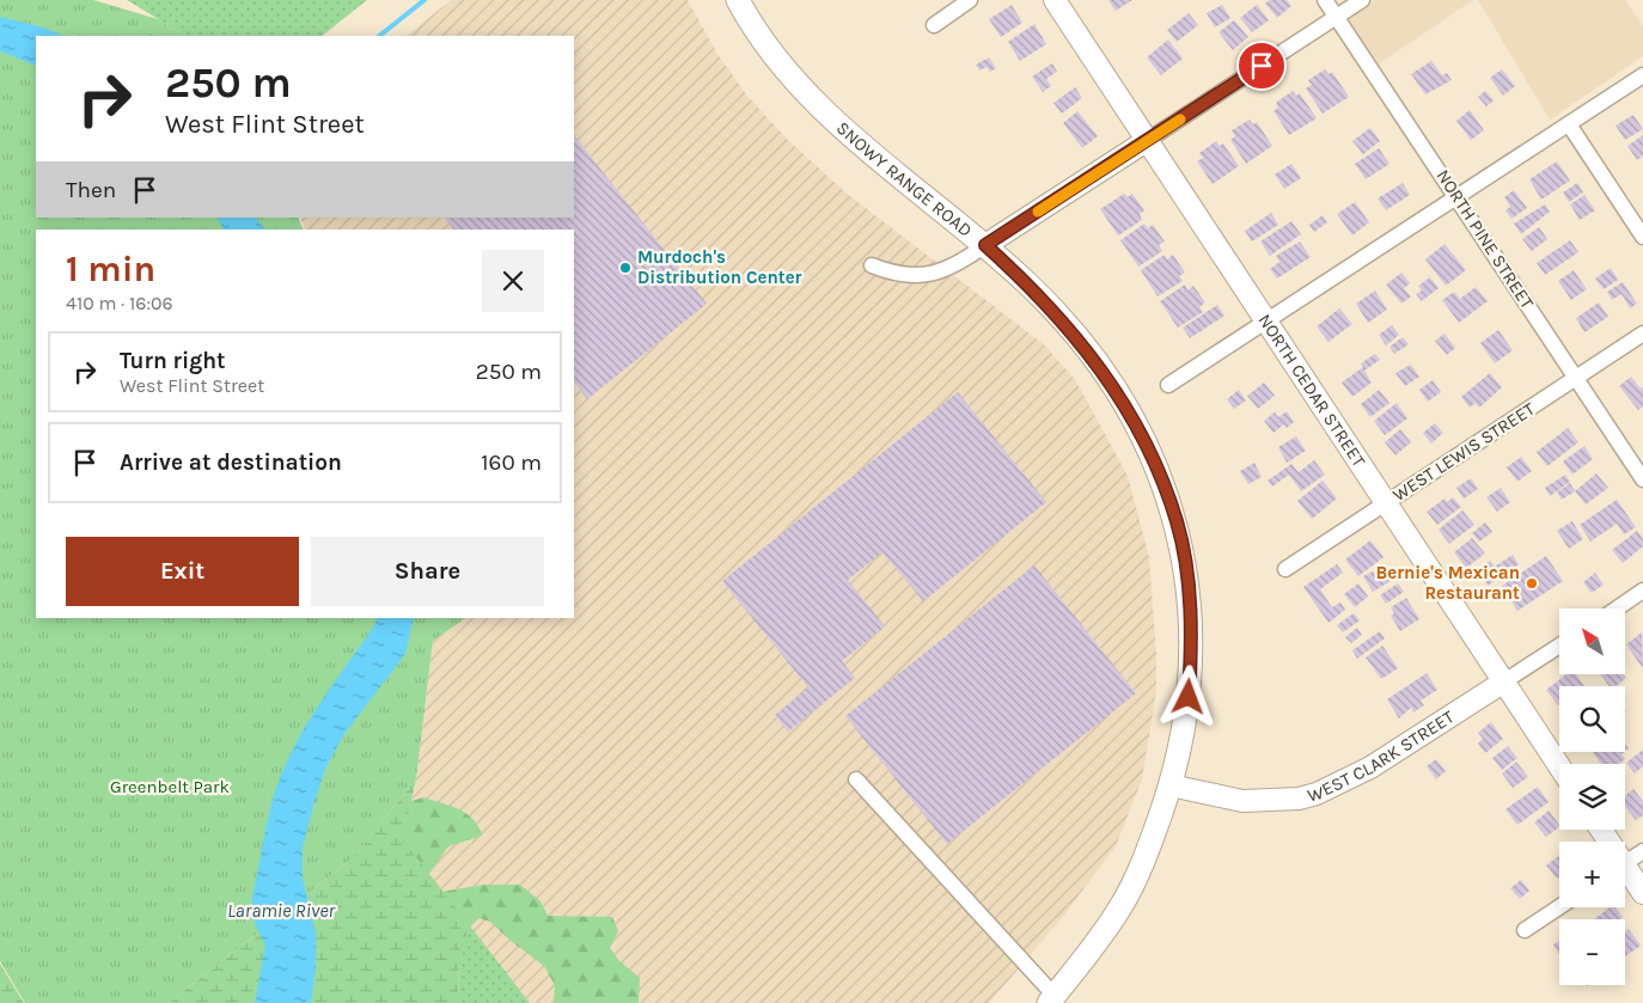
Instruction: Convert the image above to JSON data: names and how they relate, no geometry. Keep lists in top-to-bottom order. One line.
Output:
{"streets":{"main road":["SNOWY RANGE ROAD"],"street":["NORTH PINE STREET","NORTH CEDAR STREET","WEST LEWIS STREET","WEST CLARK STREET"]},"crossings":[["SNOWY RANGE ROAD","WEST CLARK STREET"],["NORTH PINE STREET","WEST LEWIS STREET"],["NORTH CEDAR STREET","WEST LEWIS STREET"],["NORTH CEDAR STREET","WEST CLARK STREET"]],"water":["Laramie River"],"parks":["Greenbelt Park"],"places":["Murdoch's Distribution Center","Bernie's Mexican Restaurant"],"north":"top left","page":{"turn":["250 m","West Flint Street"],"then":"Then","heading":["1 min","410 m · 16:06"],"list":[{"name":"Turn right","note":"West Flint Street","value":"250 m"},{"name":"Arrive at destination","value":"160 m"}],"buttons":["Exit","Share"],"map_buttons":["+","−"]}}
